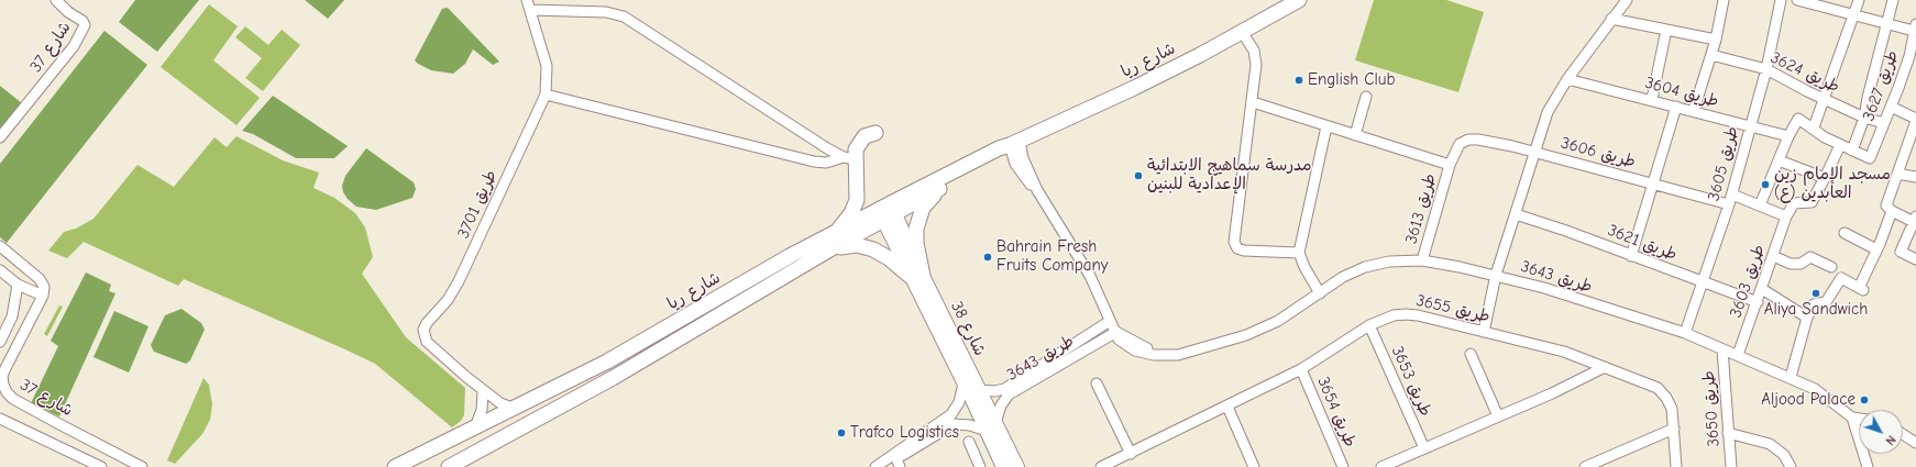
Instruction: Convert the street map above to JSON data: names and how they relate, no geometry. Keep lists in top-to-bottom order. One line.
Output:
{"streets":{"main road":["شارع ريا"],"street":["شارع 37","طريق 3624","طريق 3627","طريق 3604","طريق 3606","طريق 3605","طريق 3701","طريق 3613","طريق 3621","طريق 3643","طريق 3603","طريق 3655","شارع 38","طريق 3653","طريق 3650","طريق 3654"]},"crossings":[["شارع ريا","طريق 3701"],["شارع ريا","شارع 38"],["طريق 3624","طريق 3627"],["طريق 3624","طريق 3605"],["طريق 3604","طريق 3606"],["طريق 3604","طريق 3605"],["طريق 3606","طريق 3605"],["طريق 3606","طريق 3613"],["طريق 3606","طريق 3621"],["طريق 3605","طريق 3621"],["طريق 3605","طريق 3643"],["طريق 3613","طريق 3643"],["طريق 3621","طريق 3603"],["طريق 3643","طريق 3603"],["طريق 3643","شارع 38"],["طريق 3643","طريق 3650"],["طريق 3655","طريق 3653"],["طريق 3655","طريق 3654"]],"places":["English Club","مدرسة سماهيج الابتدائية الإعدادية للبنين","مسجد الإمام زين العابدين (ع)","Bahrain Fresh Fruits Company","Aliya Sandwich","Aljood Palace","Trafco Logistics"],"north":"bottom right"}
